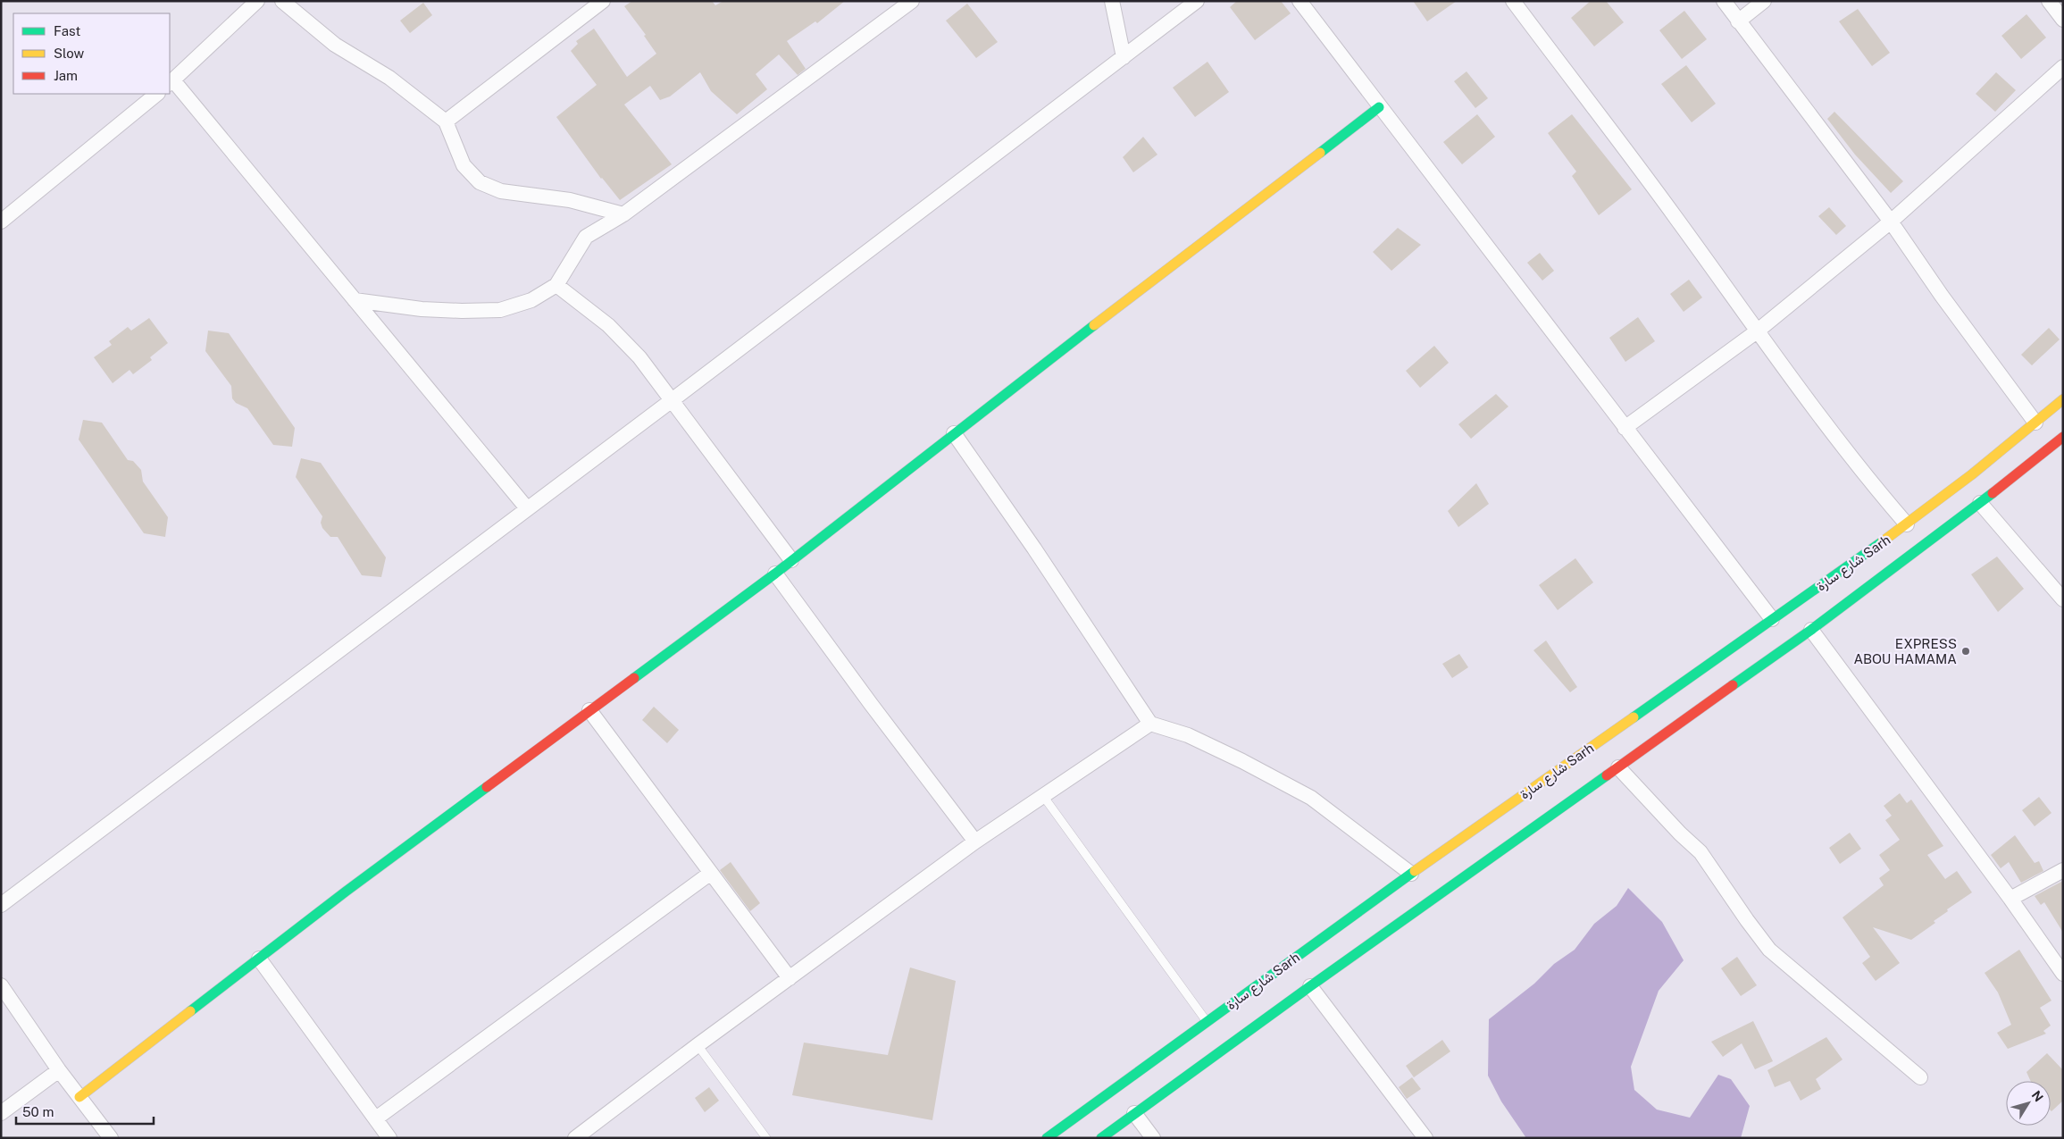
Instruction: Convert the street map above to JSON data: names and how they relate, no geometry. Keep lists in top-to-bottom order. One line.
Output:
{"streets":{"main road":["شارع سارة Sarh"]},"places":["EXPRESS ABOU HAMAMA"],"legend":["Fast","Slow","Jam"],"scale_bar":"50 m","north":"top right"}
